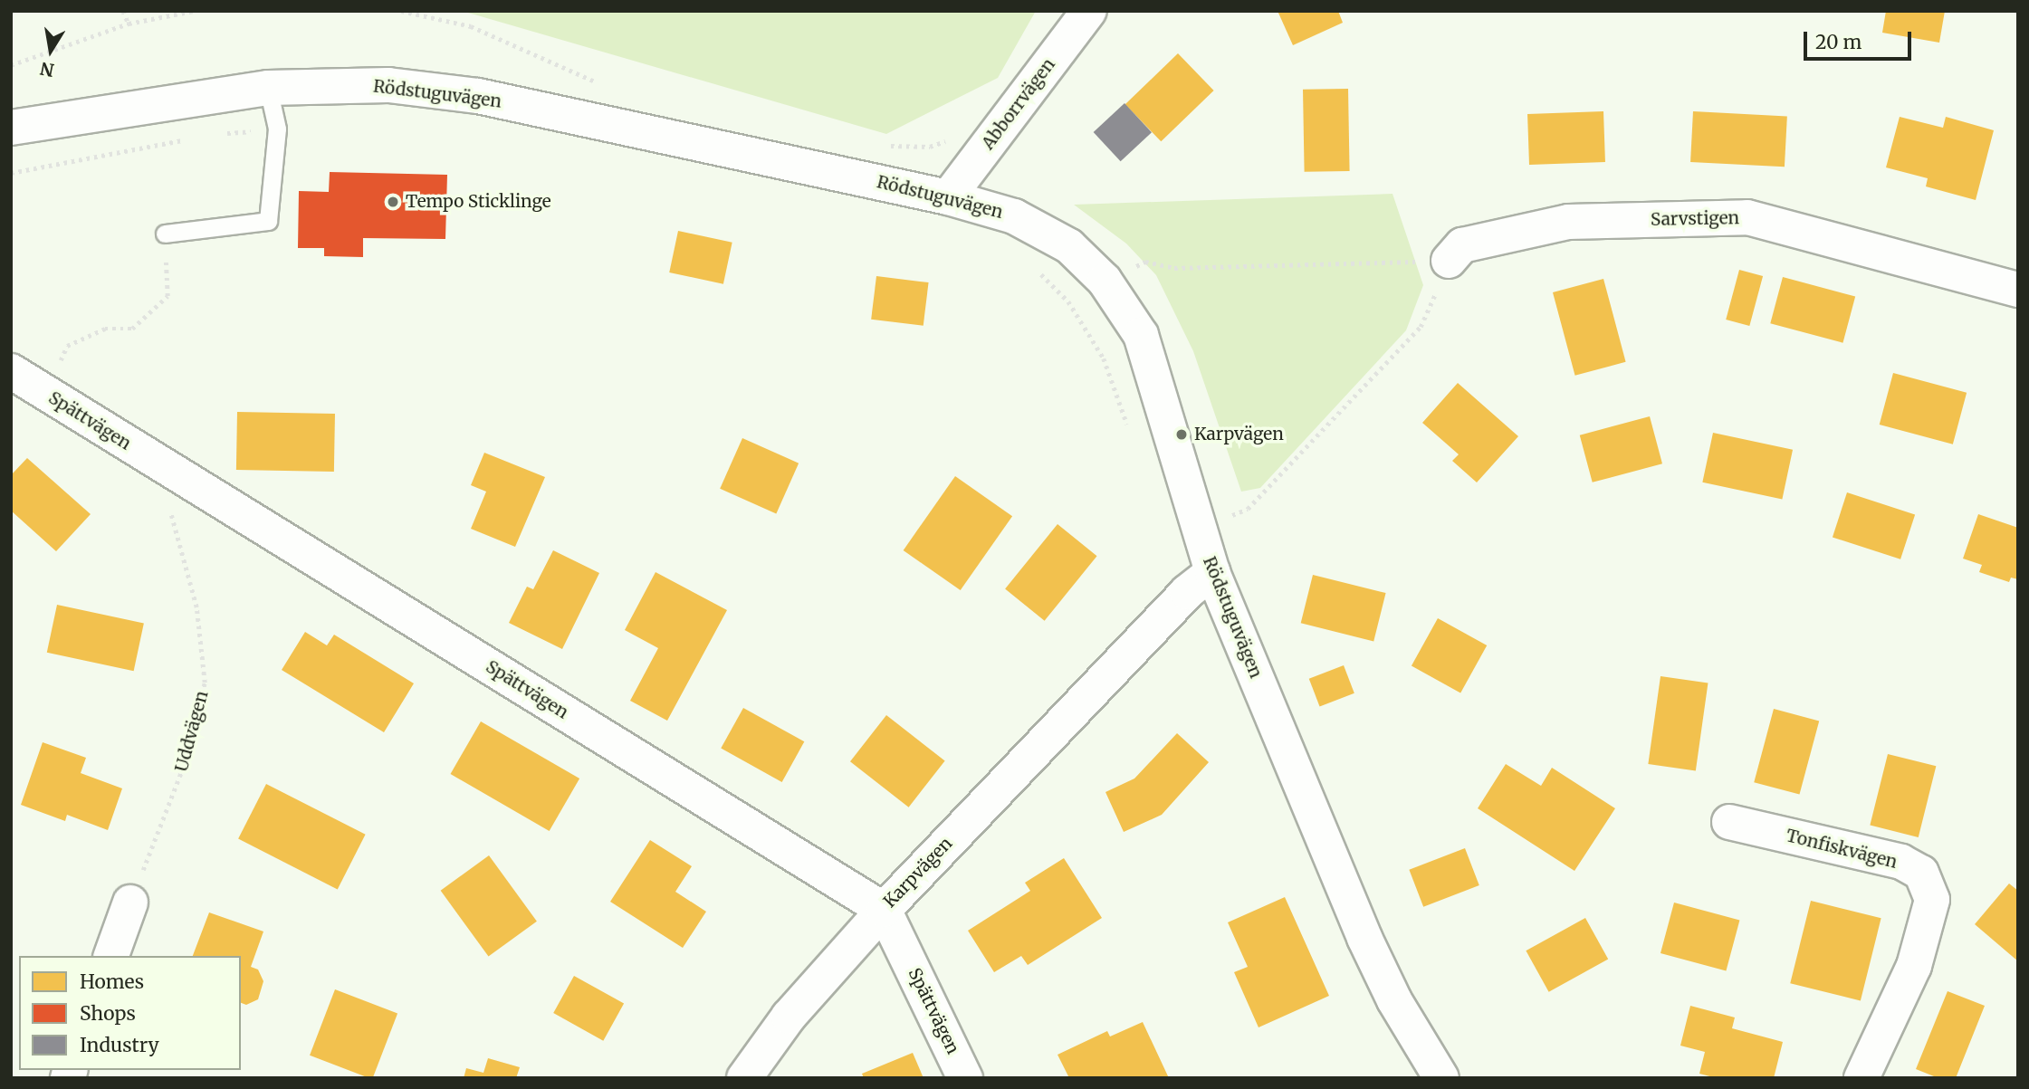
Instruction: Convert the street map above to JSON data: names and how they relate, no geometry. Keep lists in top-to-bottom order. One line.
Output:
{"streets":{"street":["Rödstuguvägen","Abborrvägen","Sarvstigen","Spättvägen","Tonfiskvägen","Karpvägen"],"path":["Uddvägen"]},"crossings":[["Rödstuguvägen","Abborrvägen"],["Rödstuguvägen","Karpvägen"],["Spättvägen","Uddvägen"],["Spättvägen","Karpvägen"]],"places":["Tempo Sticklinge","Karpvägen"],"legend":["Homes","Shops","Industry"],"scale_bar":"20 m","north":"bottom"}
